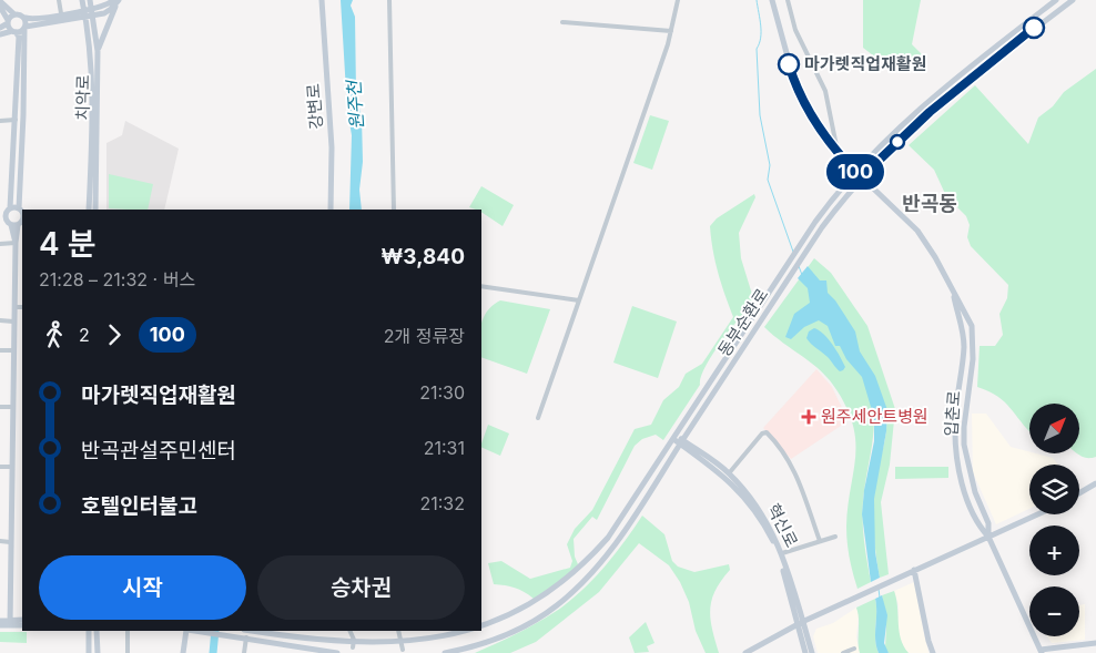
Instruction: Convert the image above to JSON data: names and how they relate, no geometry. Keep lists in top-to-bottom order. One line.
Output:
{"streets":{"street":["치악로","강변로","동부순환로","입춘로","혁신로"]},"crossings":[["동부순환로","입춘로"],["동부순환로","혁신로"]],"districts":["반곡동"],"water":["원주천"],"places":{"other":["마가렛직업재활원"],"health":["원주세안트병원"]},"lines":["bus line 100"],"north":"top right","page":{"on_map":"100","heading":["4 분","21:28 – 21:32 · 버스","₩3,840"],"legs":["2","100","2개 정류장"],"list":[{"name":"마가렛직업재활원","value":"21:30"},{"name":"반곡관설주민센터","value":"21:31"},{"name":"호텔인터불고","value":"21:32"}],"map_buttons":["+","−"],"buttons":["시작","승차권"]}}
